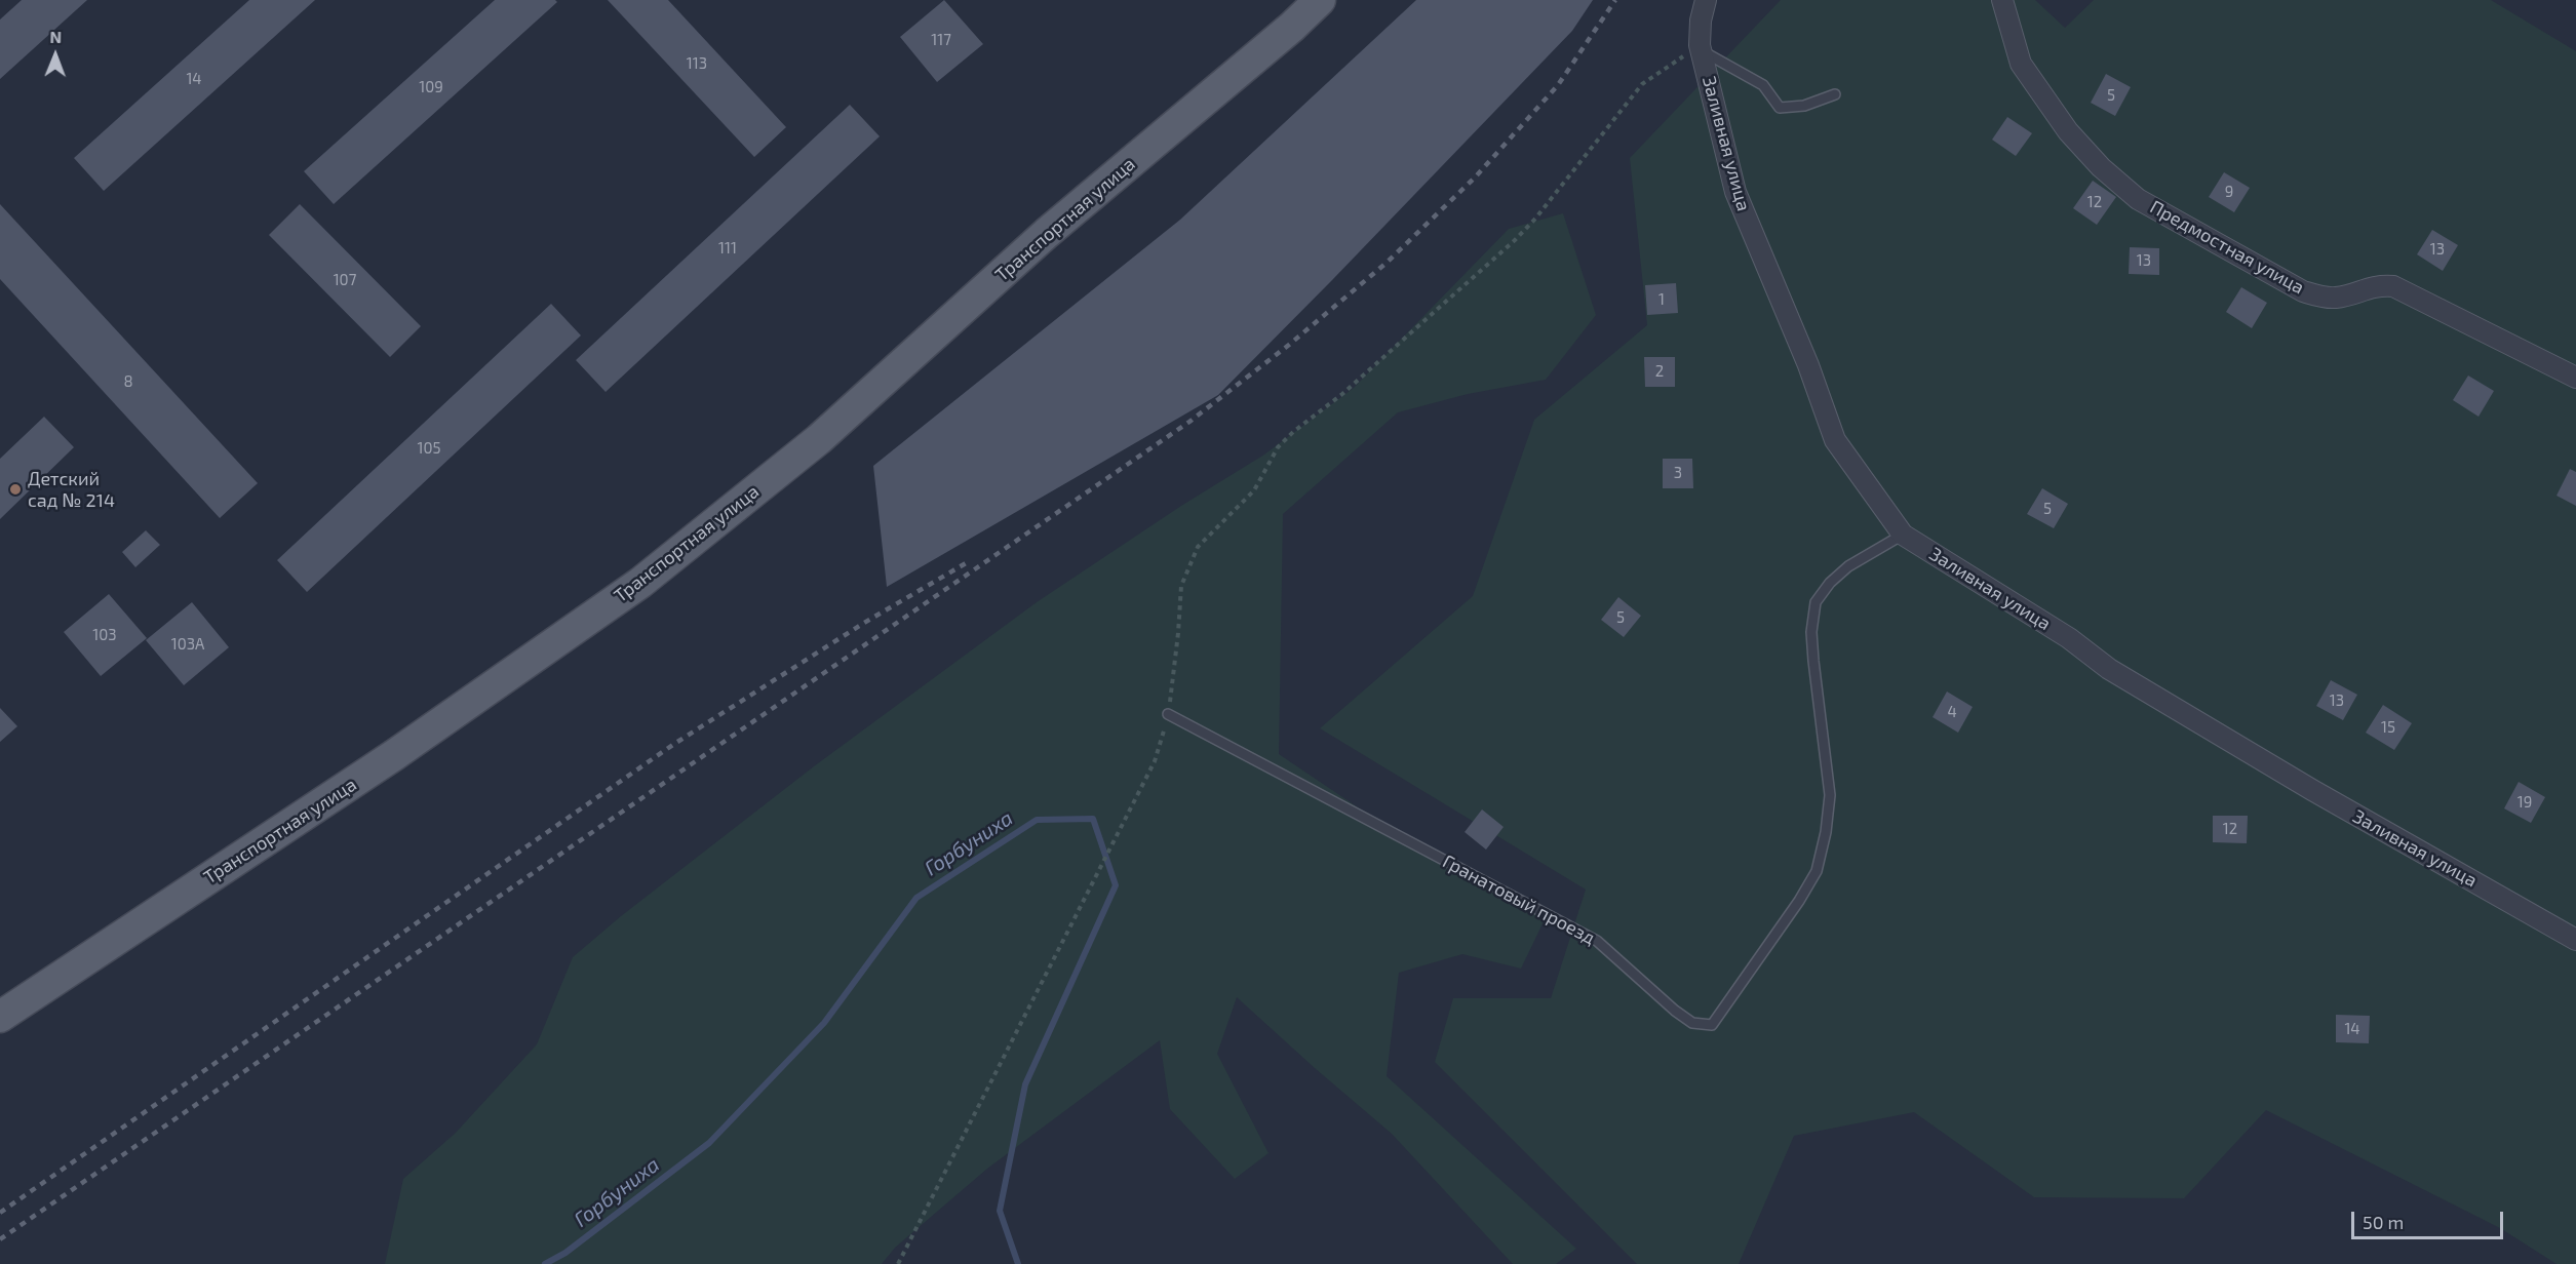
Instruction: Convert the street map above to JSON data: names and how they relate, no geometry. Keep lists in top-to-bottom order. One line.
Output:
{"streets":{"main road":["Транспортная улица"],"street":["Заливная улица","Предмостная улица"],"lane":["Гранатовый проезд"]},"crossings":[["Заливная улица","Гранатовый проезд"]],"water":["Горбуниха"],"places":["Детский сад № 214"],"house_numbers":["117","113","14","109","5","9","12","111","13","13","107","1","2","8","105","3","5","5","103","103А","13","4","15","19","12","14"],"scale_bar":"50 m","north":"top"}
